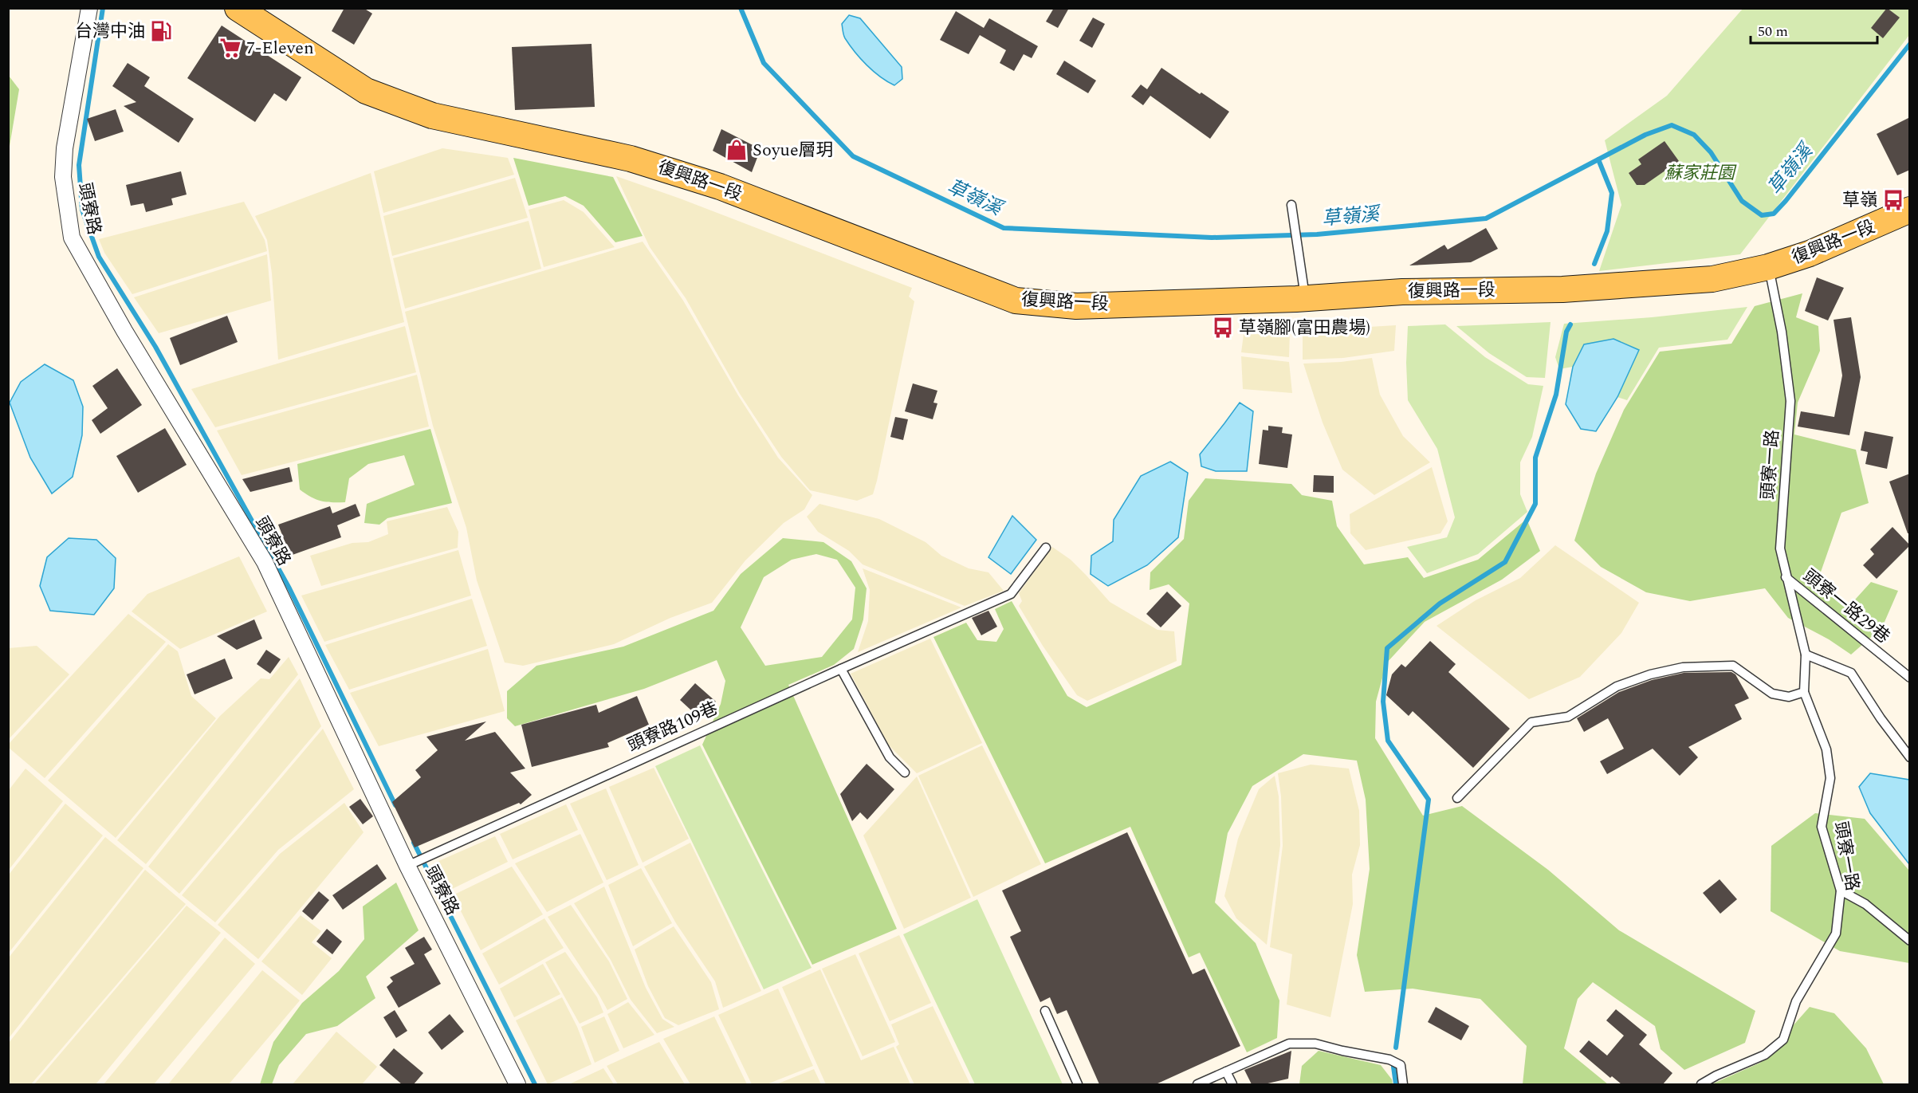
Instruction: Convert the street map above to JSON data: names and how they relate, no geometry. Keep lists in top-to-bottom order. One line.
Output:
{"streets":{"main road":["復興路一段"],"street":["頭寮路"],"lane":["頭寮一路","頭寮一路29巷","頭寮路109巷"]},"crossings":[["復興路一段","頭寮一路"],["頭寮路","頭寮路109巷"],["頭寮一路","頭寮一路29巷"]],"water":["草嶺溪"],"parks":["蘇家莊園"],"places":{"fuel station":["台灣中油"],"supermarket":["7-Eleven"],"shop":["Soyue層玥"],"bus stop":["草嶺","草嶺腳(富田農場)"]},"scale_bar":"50 m"}
